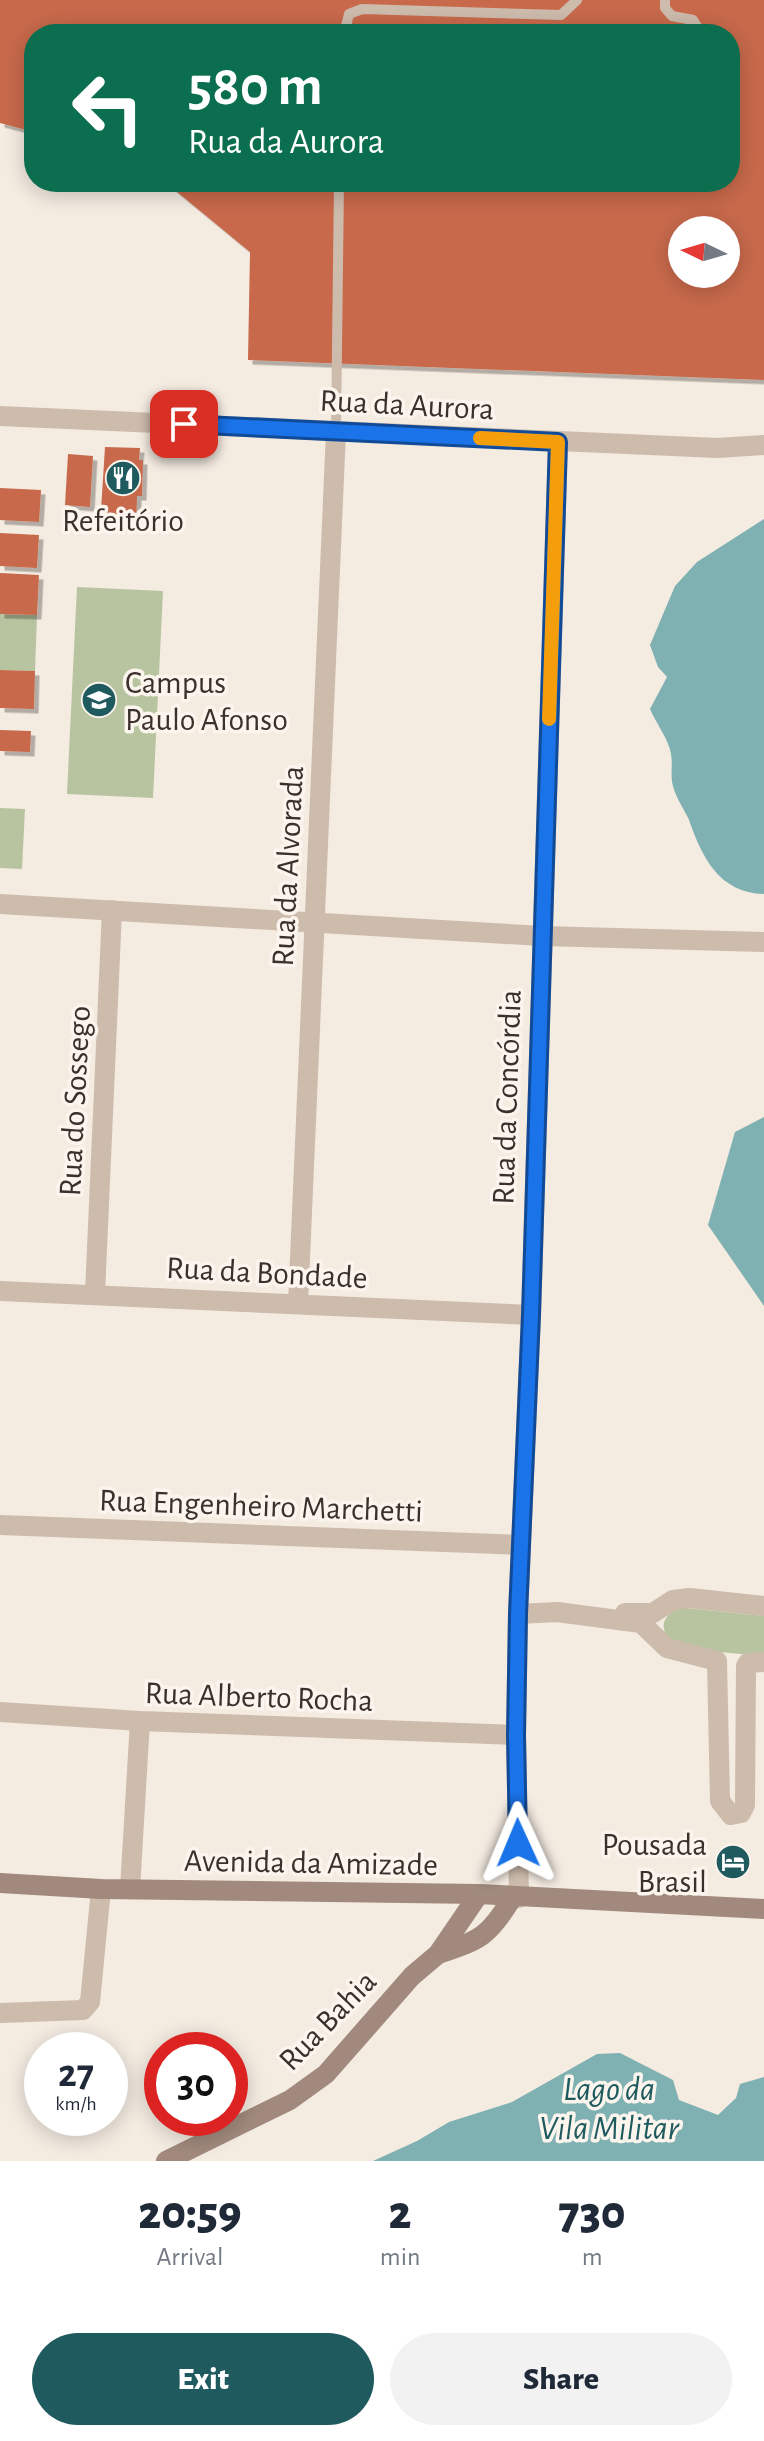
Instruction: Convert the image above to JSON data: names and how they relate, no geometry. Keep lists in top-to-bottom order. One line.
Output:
{"streets":{"street":["Rua da Aurora","Rua da Alvorada","Rua da Concórdia","Rua do Sossego","Rua da Bondade","Rua Engenheiro Marchetti","Rua Alberto Rocha","Avenida da Amizade","Rua Bahia"]},"crossings":[["Rua da Aurora","Rua da Alvorada"],["Rua da Aurora","Rua da Concórdia"],["Rua da Alvorada","Rua da Bondade"],["Rua da Concórdia","Rua da Bondade"],["Rua da Concórdia","Rua Engenheiro Marchetti"],["Rua da Concórdia","Rua Alberto Rocha"],["Rua da Concórdia","Avenida da Amizade"],["Rua da Concórdia","Rua Bahia"],["Rua do Sossego","Rua da Bondade"],["Avenida da Amizade","Rua Bahia"]],"water":["Lago da Vila Militar"],"places":{"restaurant":["Refeitório"],"school or university":["Campus Paulo Afonso"],"hotel":["Pousada Brasil"]},"north":"left","page":{"turn":["580 m","Rua da Aurora"],"speed":"27 km/h","limit":"30","eta":["20:59","Arrival","2","min","730","m"],"buttons":["Exit","Share"]}}
